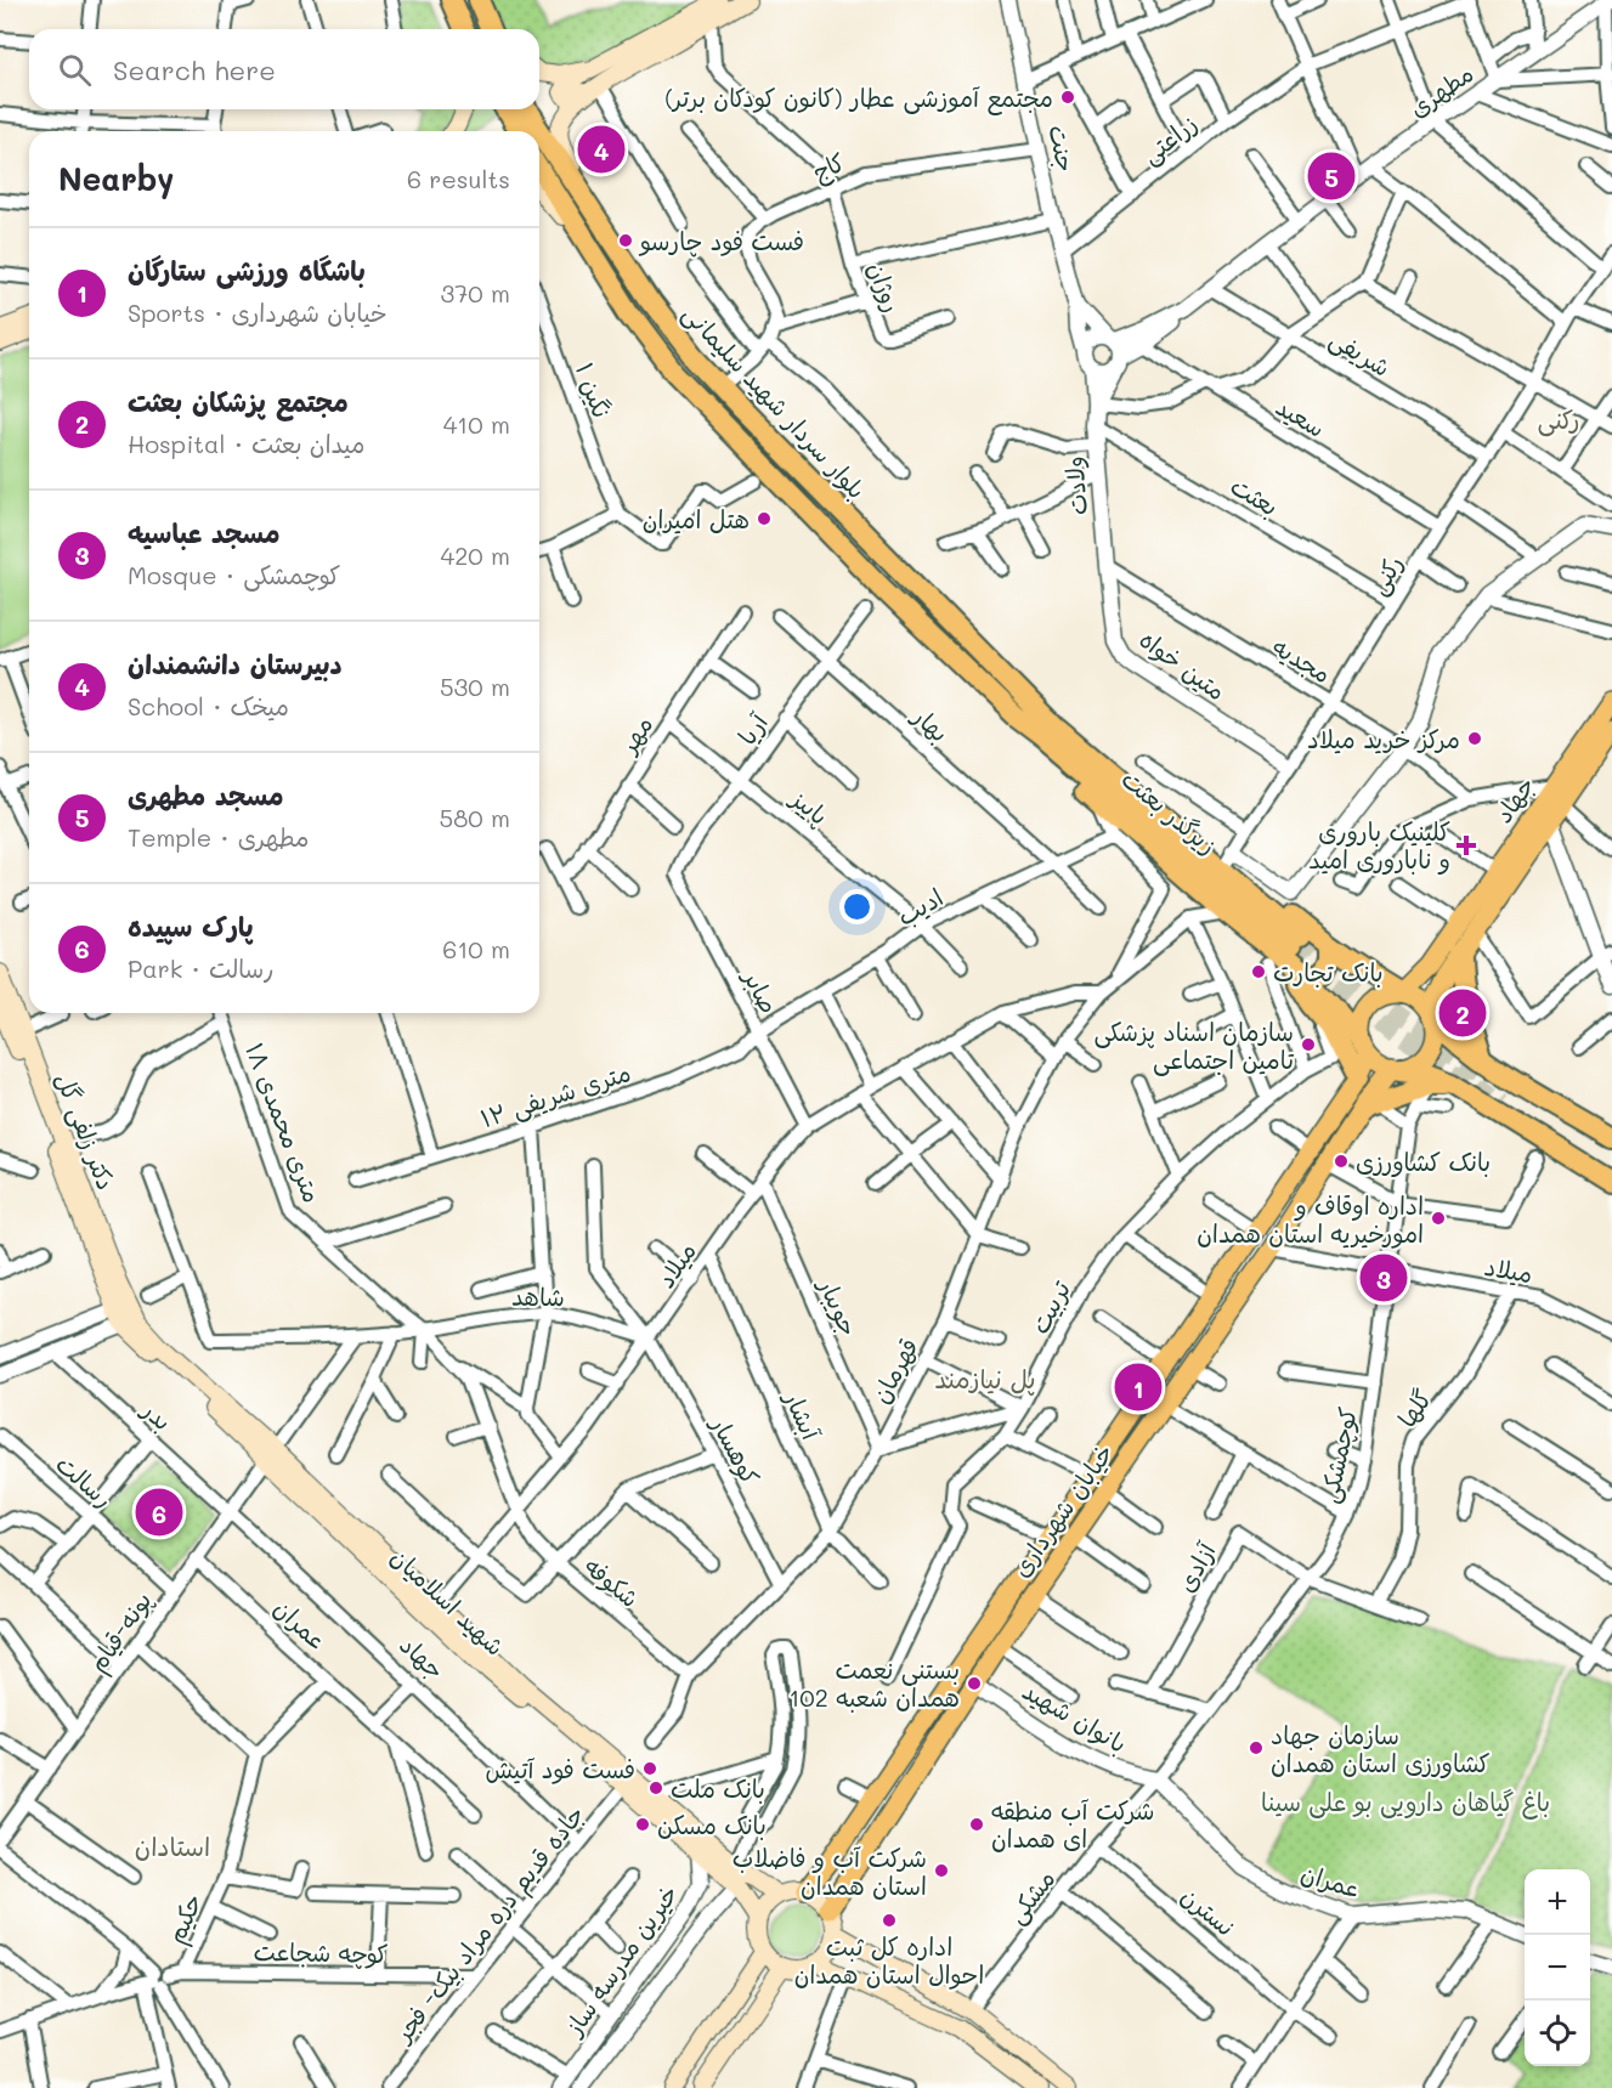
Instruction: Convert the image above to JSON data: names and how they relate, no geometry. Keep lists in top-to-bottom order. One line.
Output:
{"streets":{"highway":["بلوار سردار شهید سلیمانی","زیرگذر بعثت"],"main road":["جهاد","دکتر زلفی گل","خیابان شهرداری","شهید اسلامیان"],"street":["مطهری","زراعتی","جنت","کاج","روژان","شریفی","نگین ۱","سعید","ولادت","بعثت","رکنی","مجدیه","متین خواه","بهار","آریا","مهر","پاییز","ادیب","صابر","۱۲ متری شریفی","۱۸ متری محمدی","میلاد","شاهد","جویبار","تربیت","قهرمان","گلها","بدر","آبشار","کوهسار","کوچمشکی","رسالت","آزادی","شکوفه","عمران","پونه-قیام","بانوان شهید","مشکی","نسترن","حکیم","جاده قدیم دره مراد بیک- فجر","کوچه شجاعت","خیرین مدرسه ساز"]},"crossings":[["مطهری","جنت"],["مطهری","شریفی"],["مطهری","سعید"],["مطهری","ولادت"],["زراعتی","جنت"],["جنت","کاج"],["جنت","ولادت"],["کاج","روژان"],["شریفی","رکنی"],["بلوار سردار شهید سلیمانی","زیرگذر بعثت"],["سعید","رکنی"],["ولادت","بعثت"],["ولادت","مجدیه"],["ولادت","متین خواه"],["بعثت","رکنی"],["رکنی","مجدیه"],["رکنی","متین خواه"],["مجدیه","متین خواه"],["بهار","آریا"],["بهار","ادیب"],["آریا","پاییز"],["آریا","صابر"],["مهر","پاییز"],["جهاد","بدر"],["جهاد","خیابان شهرداری"],["جهاد","پونه-قیام"],["جهاد","جاده قدیم دره مراد بیک- فجر"],["پاییز","ادیب"],["ادیب","صابر"],["ادیب","۱۲ متری شریفی"],["صابر","۱۲ متری شریفی"],["صابر","میلاد"],["۱۸ متری محمدی","شاهد"],["۱۸ متری محمدی","شکوفه"],["دکتر زلفی گل","شهید اسلامیان"],["میلاد","شاهد"],["میلاد","جویبار"],["میلاد","قهرمان"],["میلاد","گلها"],["میلاد","آبشار"],["میلاد","کوهسار"],["میلاد","کوچمشکی"],["میلاد","خیابان شهرداری"],["میلاد","شکوفه"],["میلاد","شهید اسلامیان"],["شاهد","کوهسار"],["جویبار","قهرمان"],["قهرمان","آبشار"],["قهرمان","کوهسار"],["قهرمان","شکوفه"],["بدر","پونه-قیام"],["کوچمشکی","آزادی"],["کوچمشکی","عمران"],["کوچمشکی","بانوان شهید"],["کوچمشکی","مشکی"],["رسالت","پونه-قیام"],["خیابان شهرداری","شهید اسلامیان"],["خیابان شهرداری","بانوان شهید"],["شهید اسلامیان","پونه-قیام"],["شهید اسلامیان","جاده قدیم دره مراد بیک- فجر"],["شهید اسلامیان","خیرین مدرسه ساز"],["عمران","پونه-قیام"],["عمران","بانوان شهید"],["عمران","مشکی"],["بانوان شهید","مشکی"],["مشکی","نسترن"],["حکیم","کوچه شجاعت"],["جاده قدیم دره مراد بیک- فجر","کوچه شجاعت"]],"districts":["رکنی","پل نیازمند","استادان"],"parks":["باغ گیاهان دارویی بو علی سینا"],"places":{"other":["مجتمع آموزشی عطار (کانون کودکان برتر)","فست فود چارسو","هتل امیران","مرکز خرید میلاد","بانک تجارت","سازمان اسناد پزشکی تامین اجتماعی","بانک کشاورزی","اداره اوقاف و امورخیریه استان همدان","بستنی نعمت همدان شعبه 102","سازمان جهاد کشاورزی استان همدان","فست فود آتیش","بانک ملت","بانک مسکن","شرکت آب منطقه ای همدان","شرکت آب و فاضلاب استان همدان","اداره کل ثبت احوال استان همدان"],"health":["کلینیک باروری و ناباروری امید"]},"page":{"search":"Search here","pins":["4","5","2","3","1","6"],"heading":["Nearby","6 results"],"list":[{"mark":"1","name":"باشگاه ورزشی ستارگان","note":"Sports · خیابان شهرداری","value":"370 m"},{"mark":"2","name":"مجتمع پزشکان بعثت","note":"Hospital · میدان بعثت","value":"410 m"},{"mark":"3","name":"مسجد عباسیه","note":"Mosque · کوچمشکی","value":"420 m"},{"mark":"4","name":"دبیرستان دانشمندان","note":"School · میخک","value":"530 m"},{"mark":"5","name":"مسجد مطهری","note":"Temple · مطهری","value":"580 m"},{"mark":"6","name":"پارک سپیده","note":"Park · رسالت","value":"610 m"}],"map_buttons":["+","−"]}}
